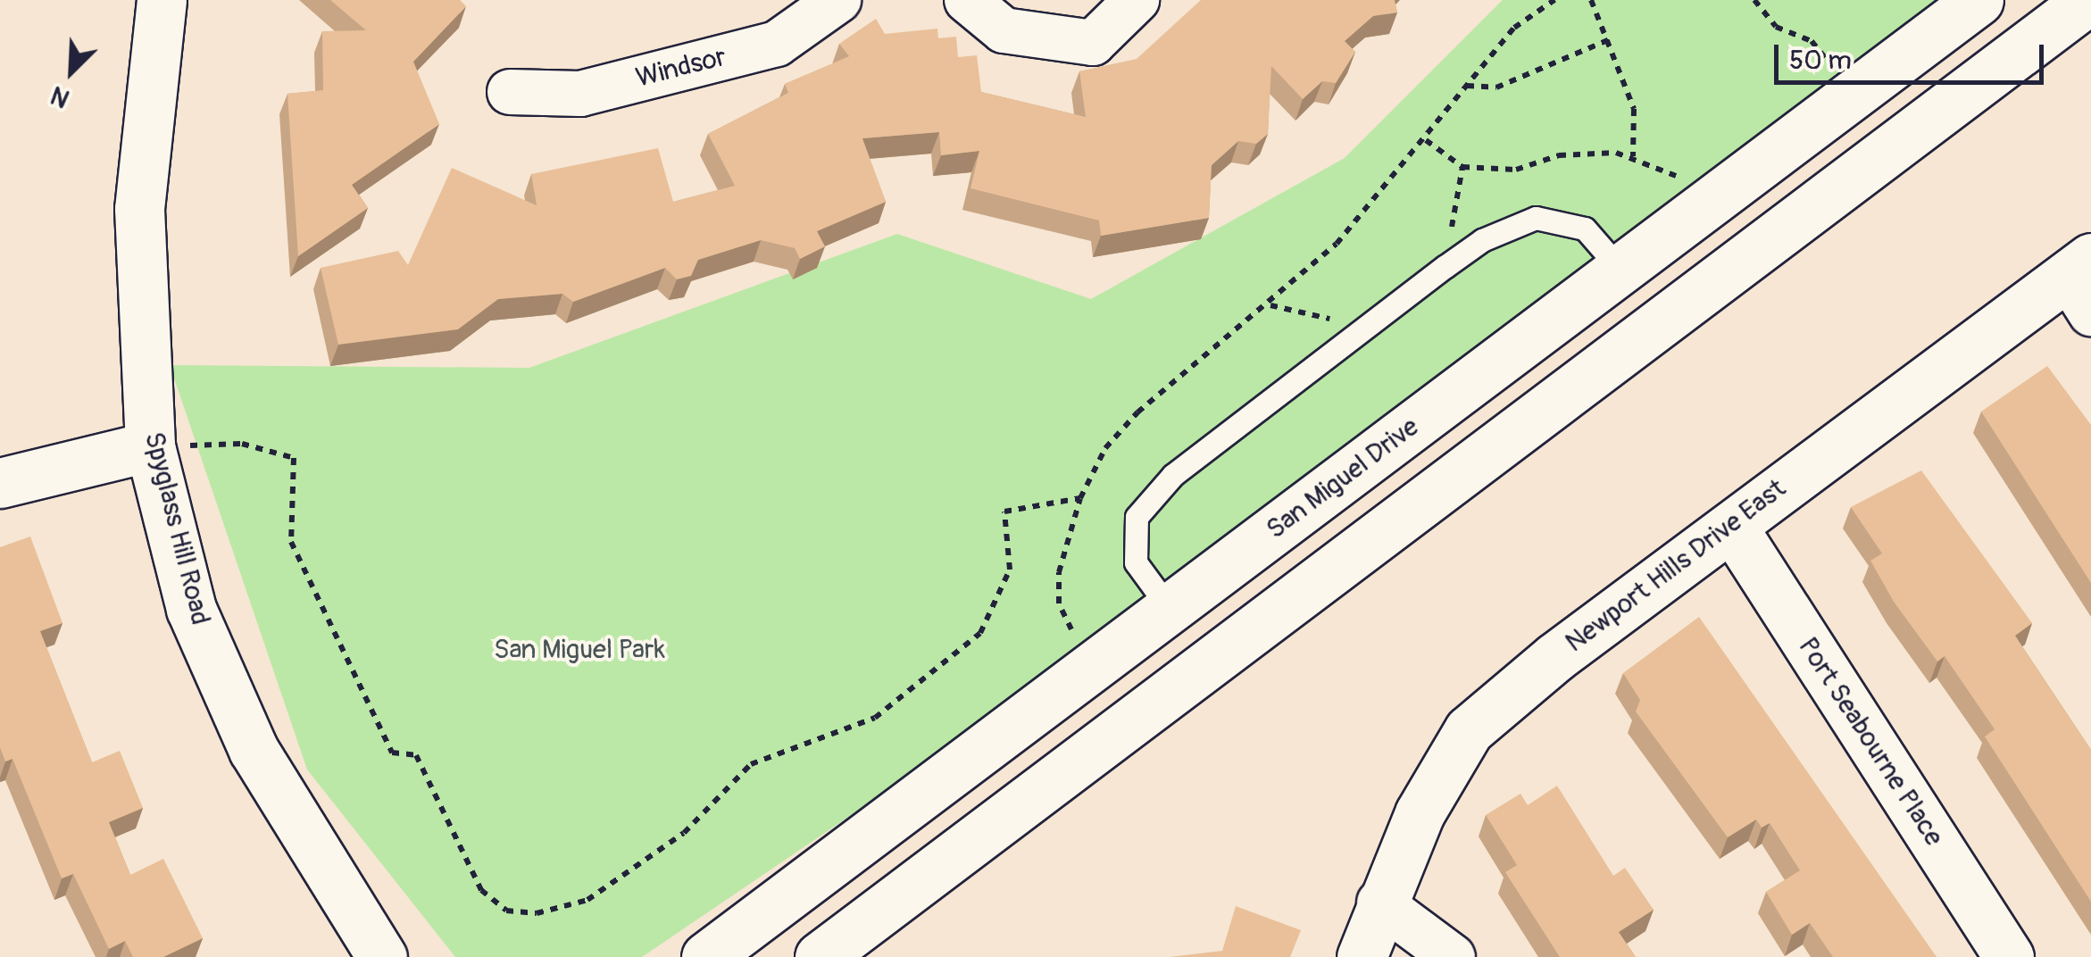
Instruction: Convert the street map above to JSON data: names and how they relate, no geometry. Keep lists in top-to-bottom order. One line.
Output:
{"streets":{"main road":["San Miguel Drive","Spyglass Hill Road","Newport Hills Drive East","Port Seabourne Place"],"street":["Windsor"]},"crossings":[["Newport Hills Drive East","Port Seabourne Place"]],"parks":["San Miguel Park"],"scale_bar":"50 m","north":"bottom left"}
